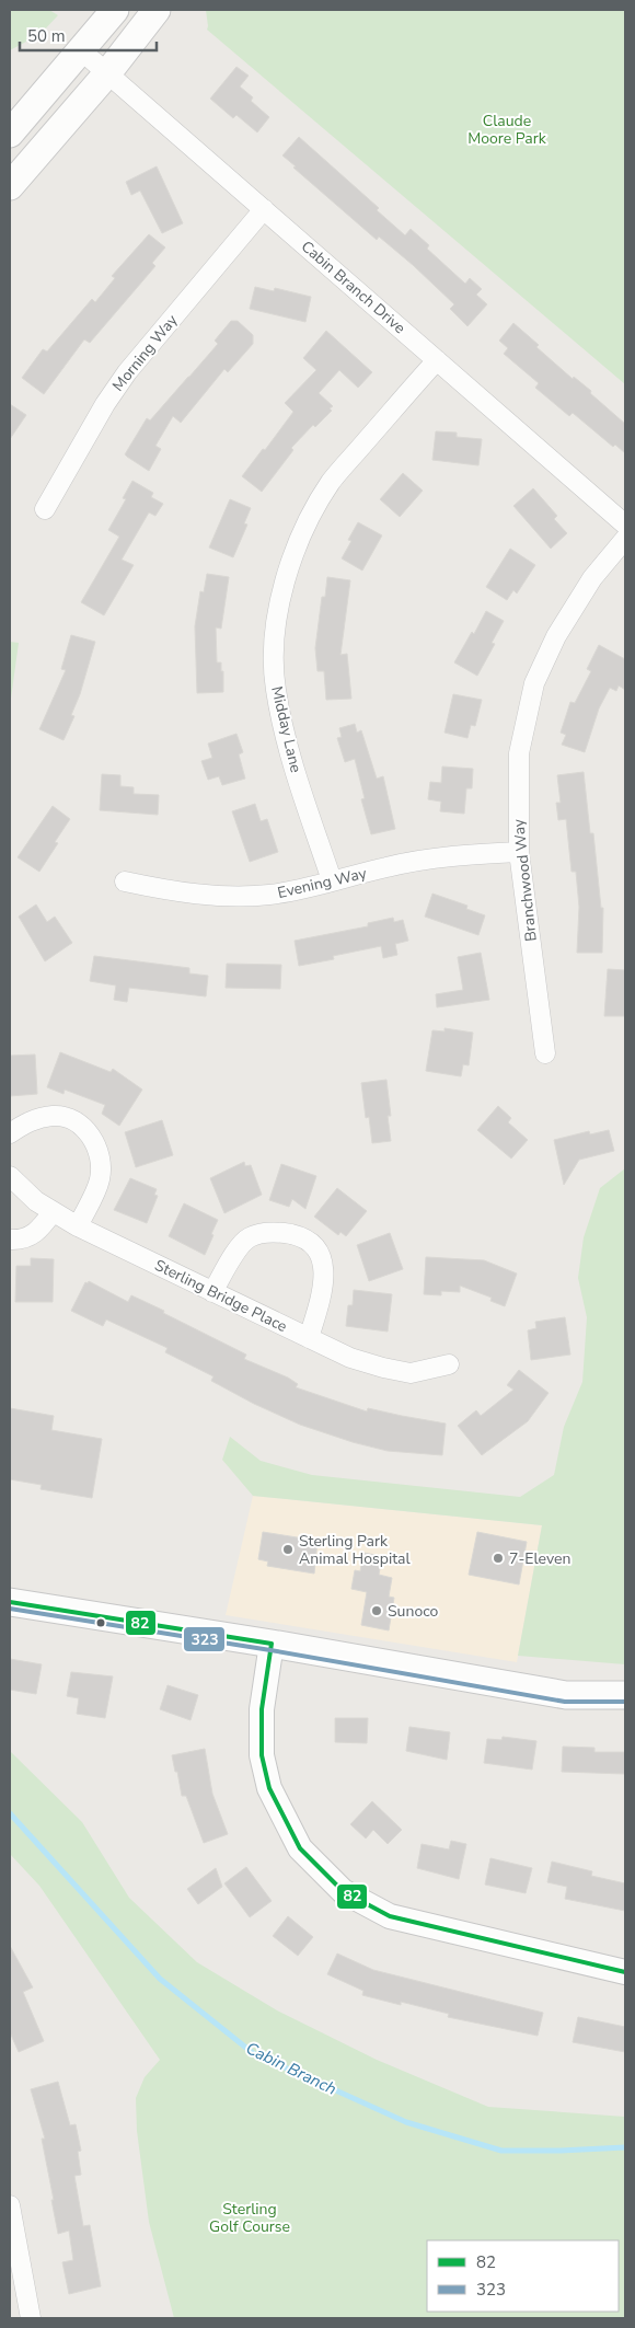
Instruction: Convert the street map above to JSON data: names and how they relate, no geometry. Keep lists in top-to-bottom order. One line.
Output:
{"streets":{"street":["Cabin Branch Drive","Morning Way","Midday Lane","Branchwood Way","Evening Way","Sterling Bridge Place"]},"crossings":[["Cabin Branch Drive","Morning Way"],["Cabin Branch Drive","Midday Lane"],["Midday Lane","Evening Way"],["Branchwood Way","Evening Way"]],"water":["Cabin Branch"],"parks":["Claude Moore Park","Sterling Golf Course"],"places":["Sterling Park Animal Hospital","7-Eleven","Sunoco"],"lines":["transit line 82","transit line 323"],"legend":["82","323"],"scale_bar":"50 m"}
